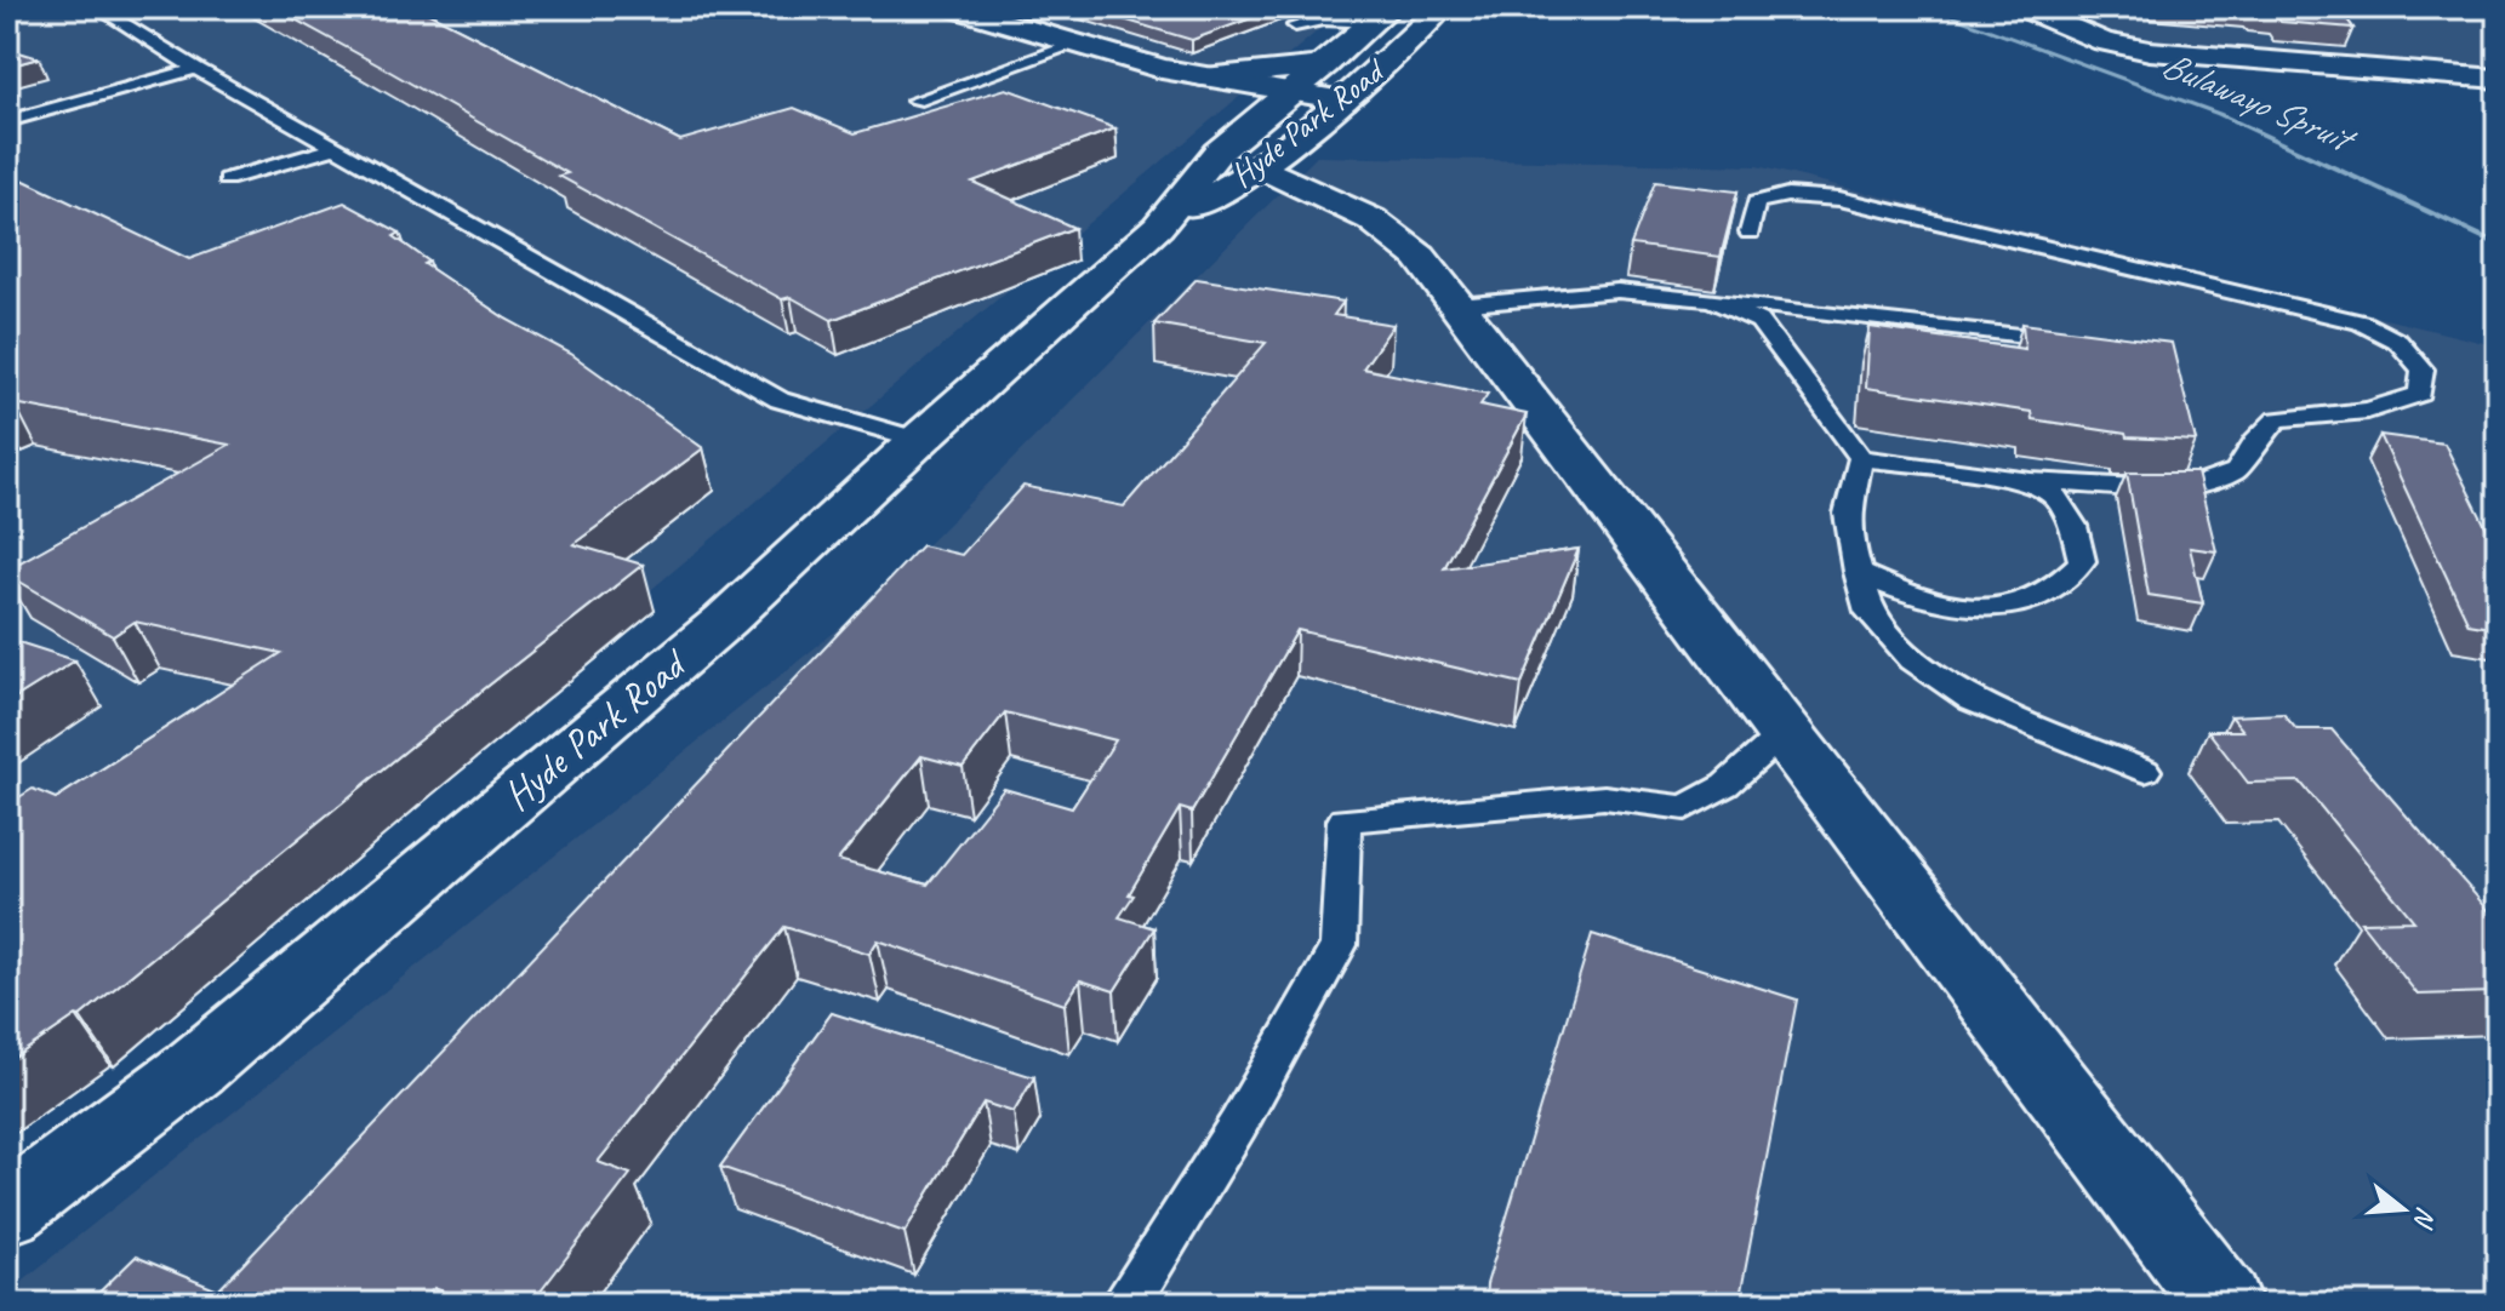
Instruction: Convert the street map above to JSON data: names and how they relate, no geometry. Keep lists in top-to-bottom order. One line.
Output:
{"streets":{"street":["Hyde Park Road"]},"water":["Bulawayo Spruit"],"north":"right"}
